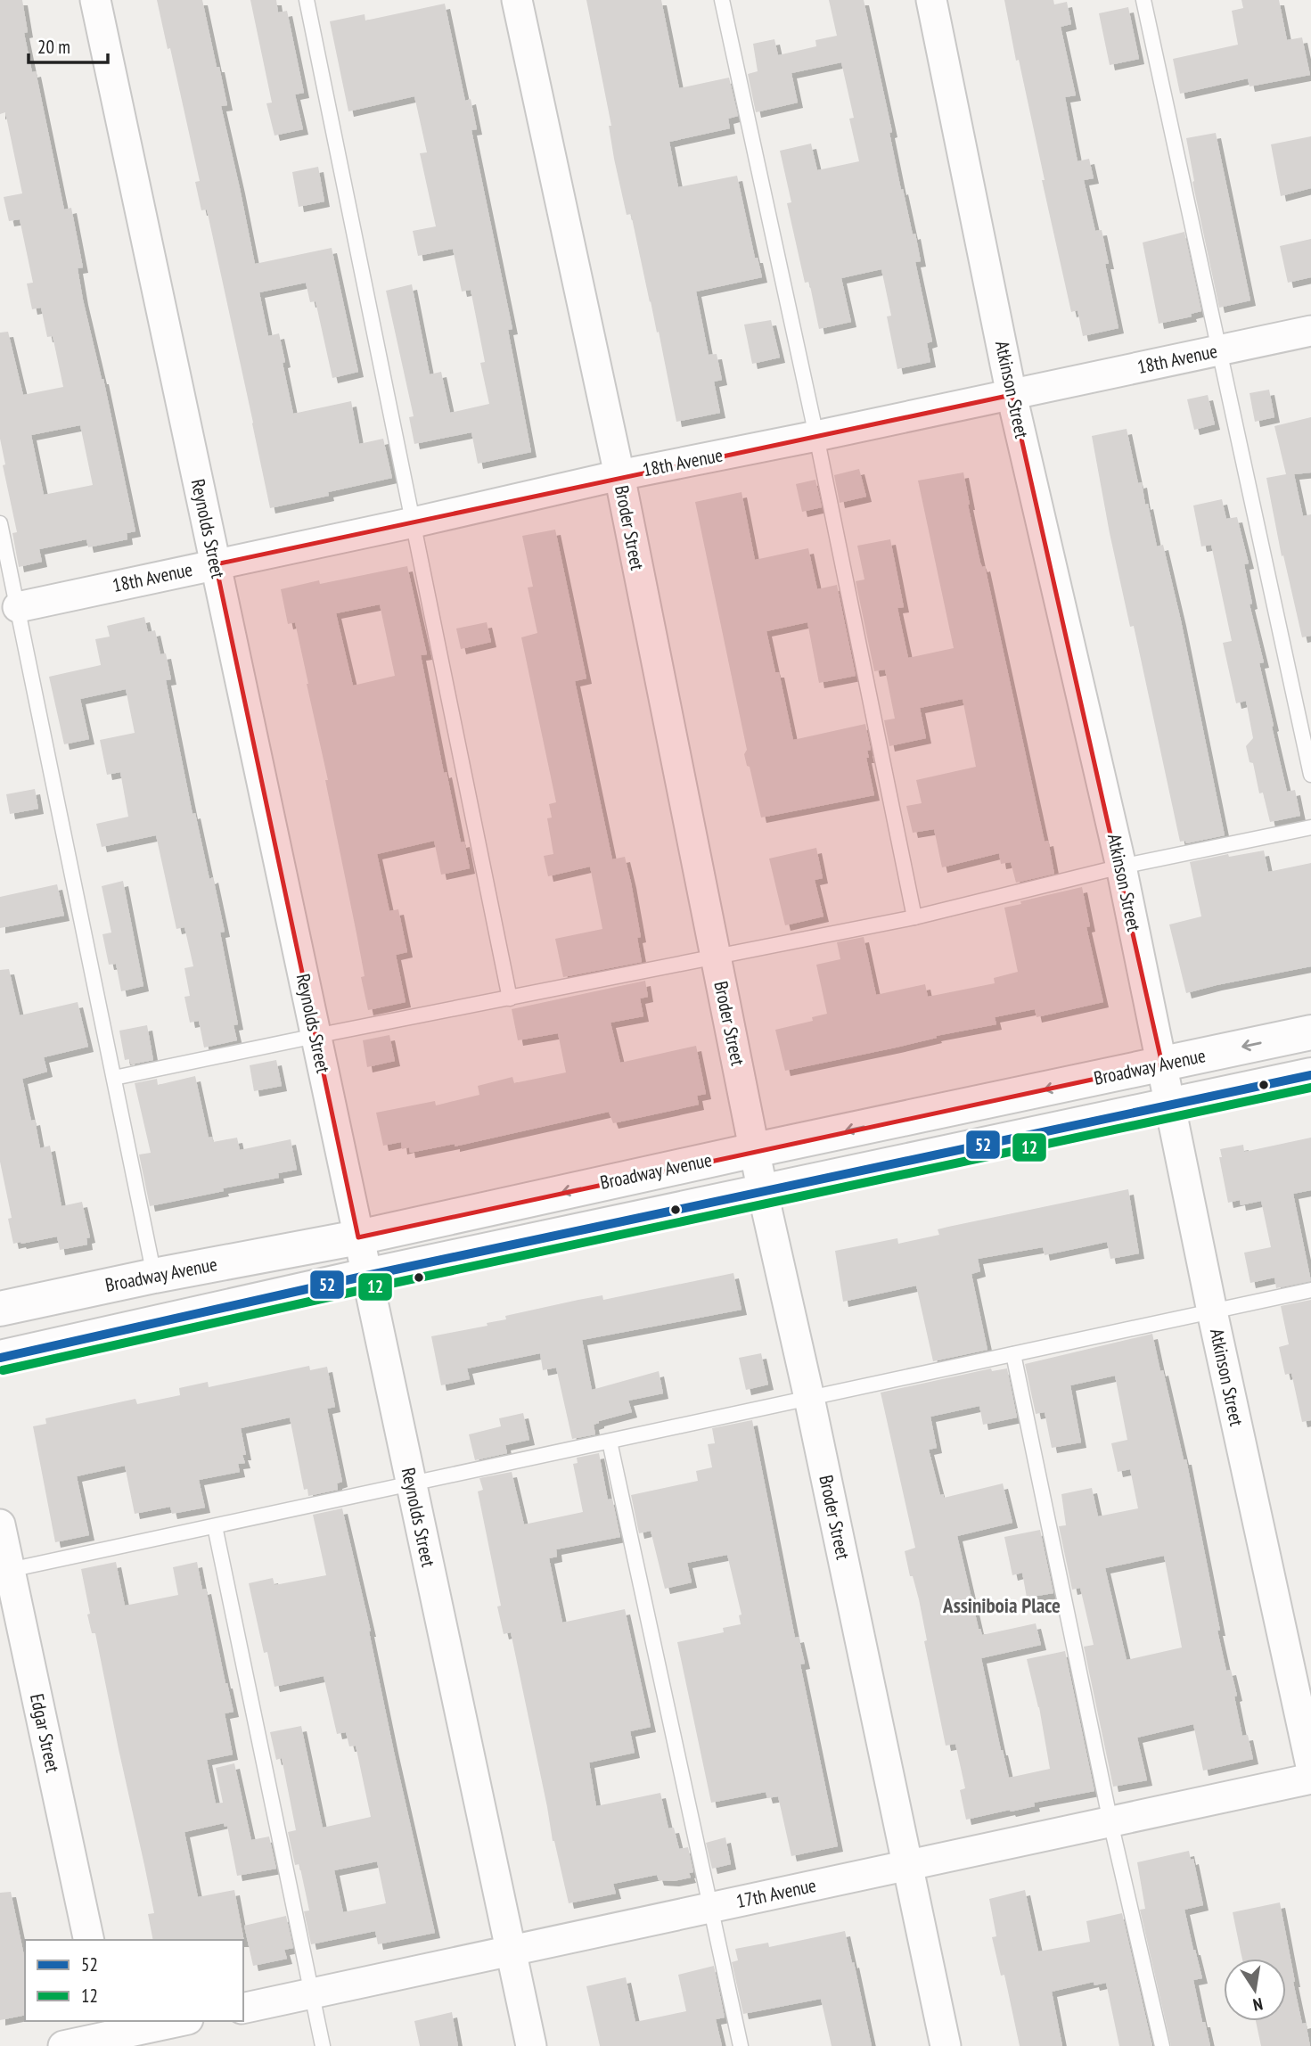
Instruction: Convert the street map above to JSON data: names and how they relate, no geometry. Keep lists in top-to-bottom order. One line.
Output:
{"streets":{"street":["18th Avenue","Atkinson Street","Broder Street","Reynolds Street","Broadway Avenue","Edgar Street","17th Avenue"]},"crossings":[["18th Avenue","Atkinson Street"],["18th Avenue","Broder Street"],["18th Avenue","Reynolds Street"],["Atkinson Street","Broadway Avenue"],["Broder Street","Broadway Avenue"],["Broder Street","17th Avenue"],["Reynolds Street","Broadway Avenue"],["Reynolds Street","17th Avenue"]],"districts":["Assiniboia Place"],"lines":["transit line 52","transit line 12"],"legend":["52","12"],"scale_bar":"20 m","north":"bottom"}
